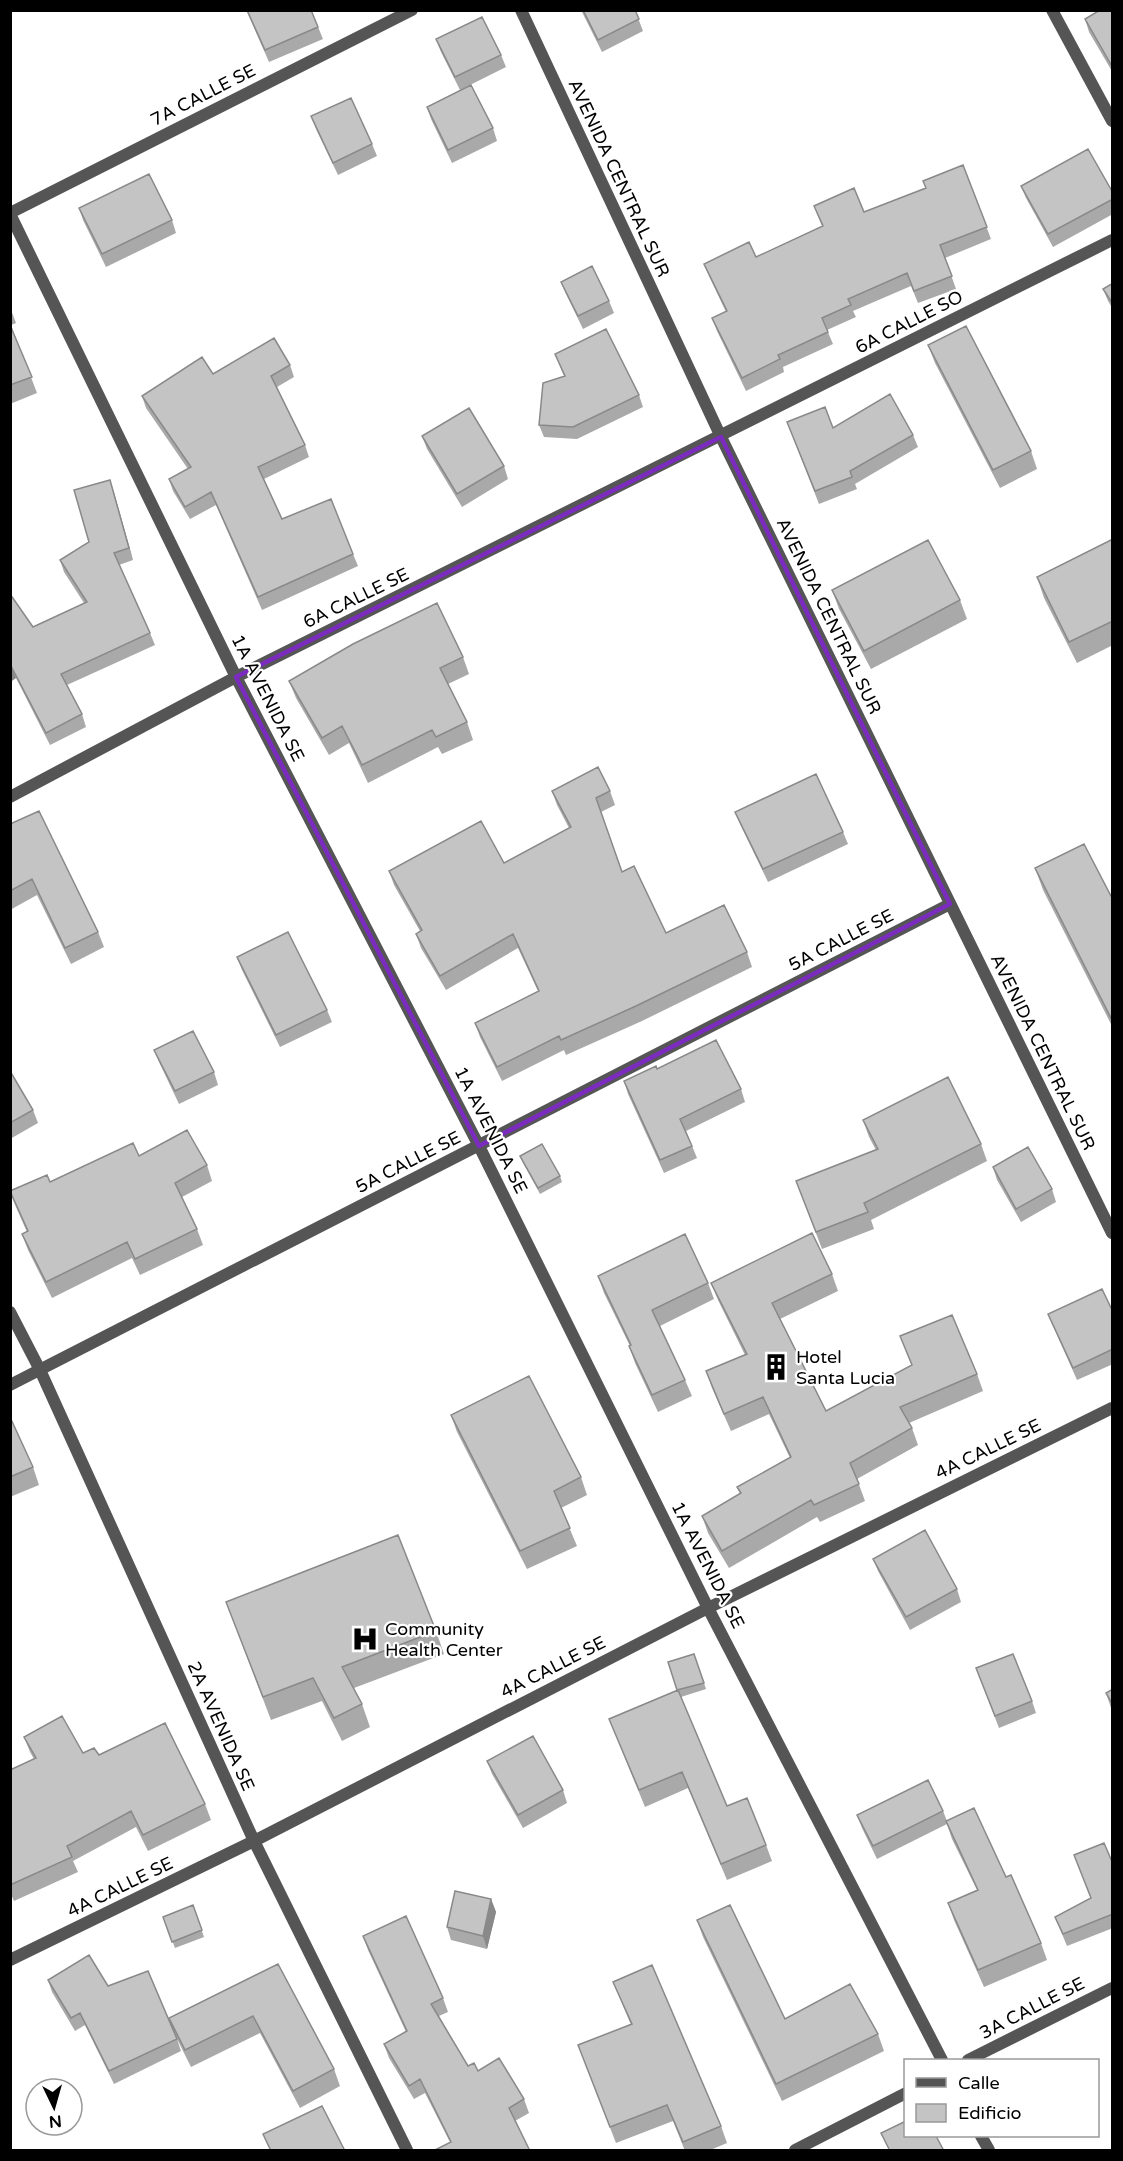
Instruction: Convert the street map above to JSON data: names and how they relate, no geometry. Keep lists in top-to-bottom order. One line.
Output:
{"streets":{"street":["7A CALLE SE","AVENIDA CENTRAL SUR","6A CALLE SO","6A CALLE SE","1A AVENIDA SE","5A CALLE SE","4A CALLE SE","2A AVENIDA SE","3A CALLE SE"]},"crossings":[["7A CALLE SE","1A AVENIDA SE"],["AVENIDA CENTRAL SUR","6A CALLE SO"],["AVENIDA CENTRAL SUR","6A CALLE SE"],["AVENIDA CENTRAL SUR","5A CALLE SE"],["6A CALLE SO","6A CALLE SE"],["6A CALLE SE","1A AVENIDA SE"],["1A AVENIDA SE","5A CALLE SE"],["1A AVENIDA SE","4A CALLE SE"],["5A CALLE SE","2A AVENIDA SE"],["4A CALLE SE","2A AVENIDA SE"]],"places":{"building":["Hotel Santa Lucia"],"hospital":["Community Health Center"]},"legend":["Calle","Edificio"],"north":"bottom"}
